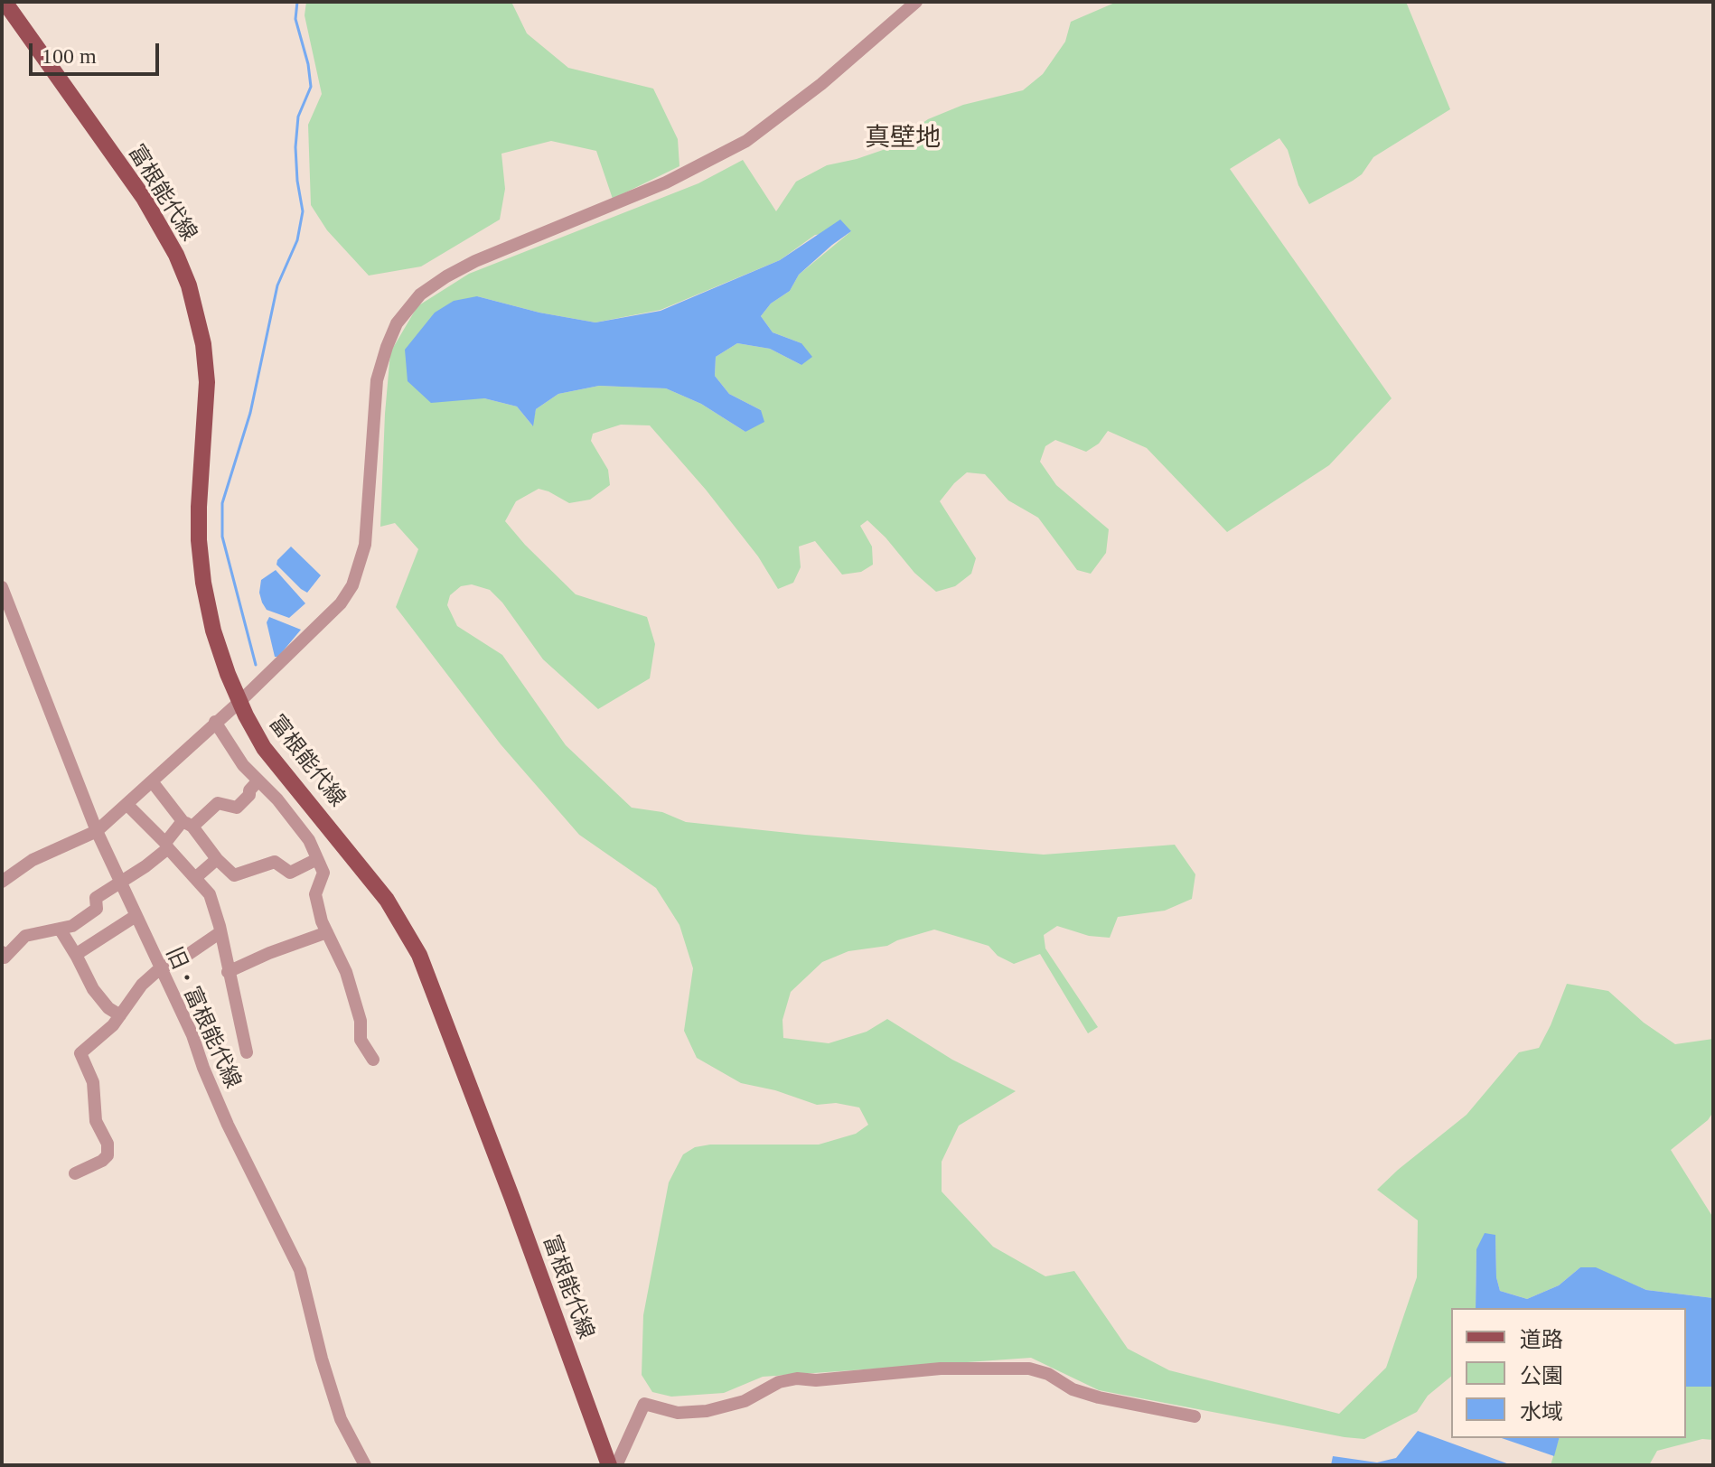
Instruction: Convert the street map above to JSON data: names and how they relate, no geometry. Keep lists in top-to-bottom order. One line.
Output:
{"streets":{"main road":["富根能代線"],"street":["旧・富根能代線"]},"districts":["真壁地"],"legend":["道路","公園","水域"],"scale_bar":"100 m"}
